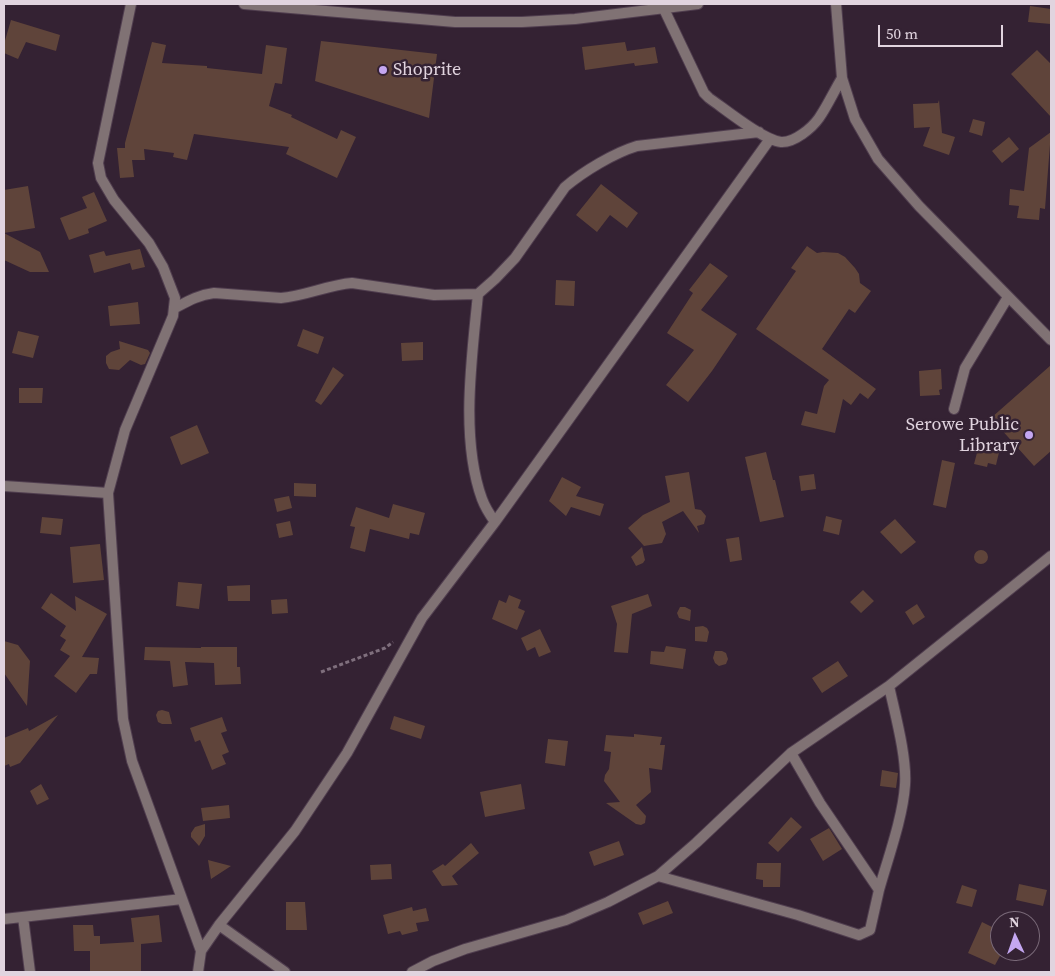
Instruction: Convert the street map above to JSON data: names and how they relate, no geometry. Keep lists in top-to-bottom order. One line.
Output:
{"places":["Shoprite","Serowe Public Library"],"scale_bar":"50 m","north":"top"}
